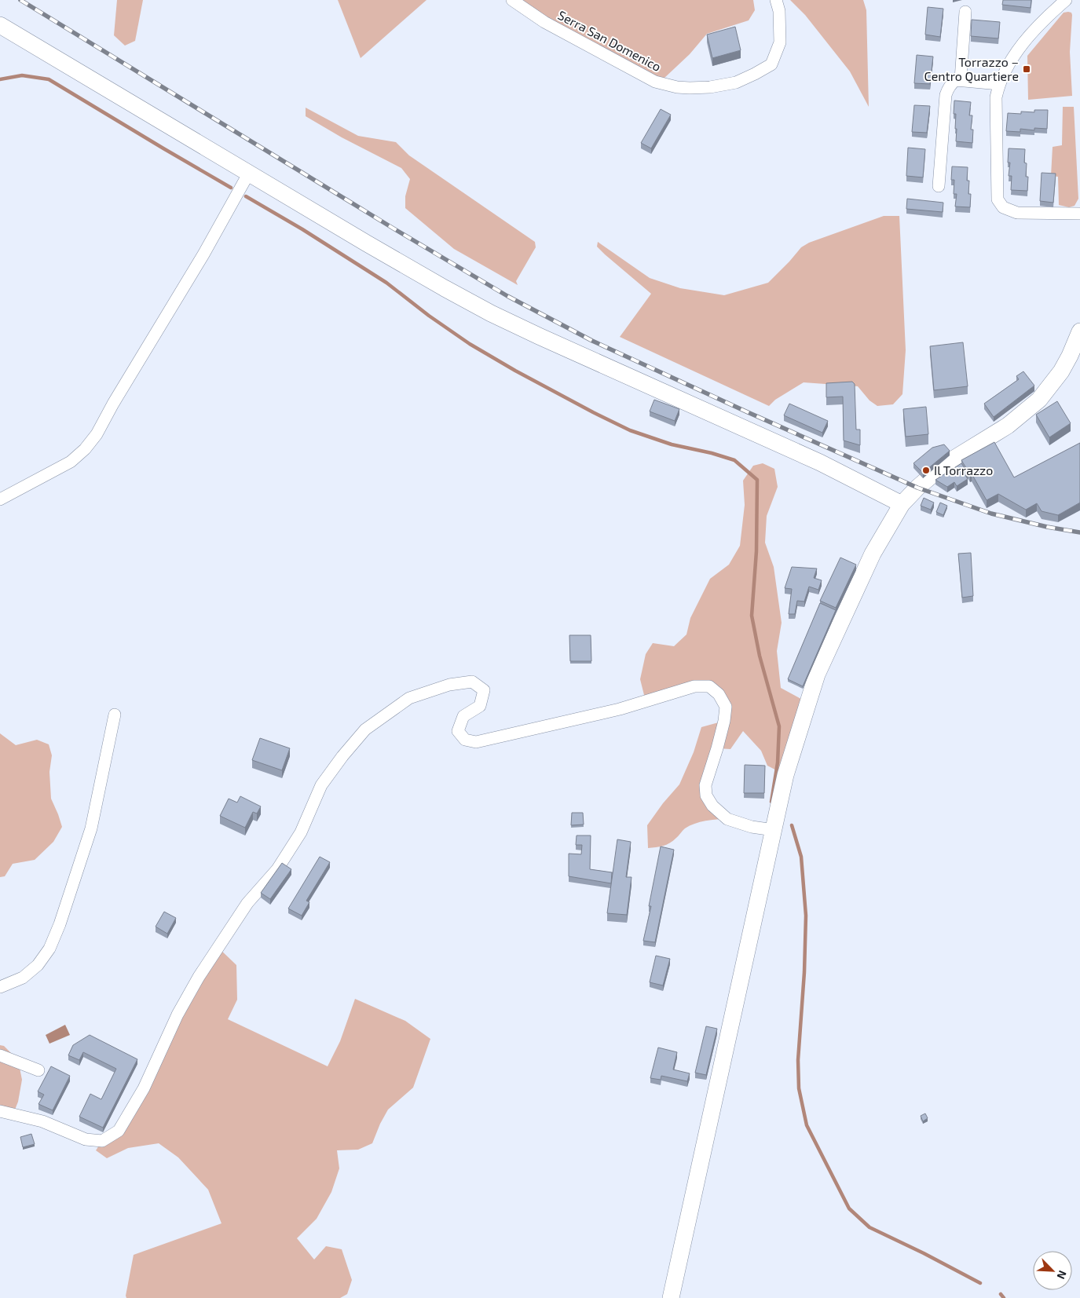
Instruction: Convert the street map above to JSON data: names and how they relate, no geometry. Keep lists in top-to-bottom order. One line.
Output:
{"streets":{"street":["Serra San Domenico"]},"places":{"transit":["Torrazzo – Centro Quartiere"],"other":["Il Torrazzo"]},"north":"bottom right"}
